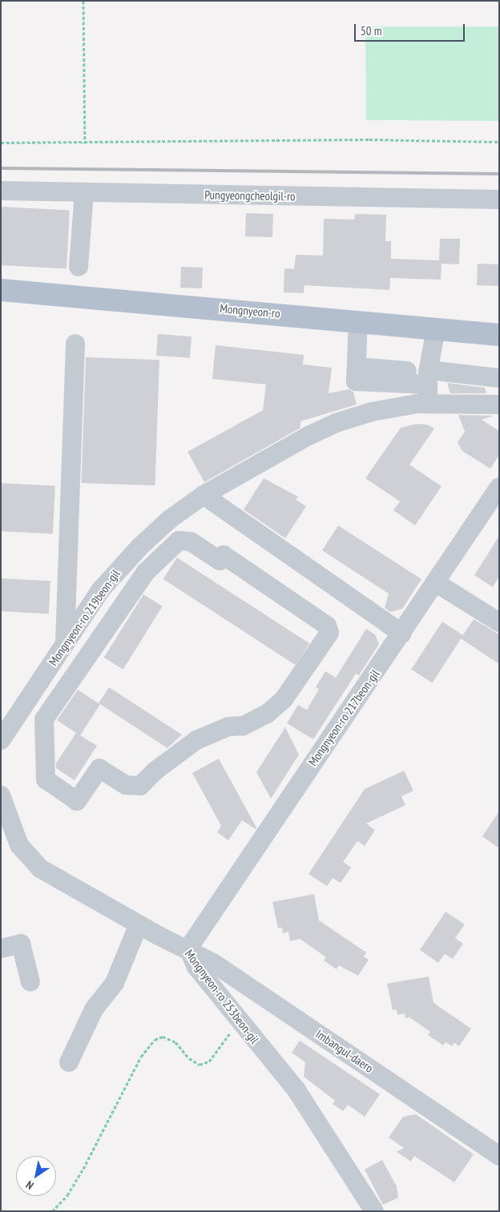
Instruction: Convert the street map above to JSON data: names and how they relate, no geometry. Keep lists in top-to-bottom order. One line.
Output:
{"streets":{"main road":["Mongnyeon-ro"],"street":["Pungyeongcheolgil-ro","Mongnyeon-ro 219beon-gil","Mongnyeon-ro 217beon-gil","Mongnyeon-ro 253beon-gil","Imbangul-daero"]},"crossings":[["Mongnyeon-ro 217beon-gil","Mongnyeon-ro 253beon-gil"],["Mongnyeon-ro 217beon-gil","Imbangul-daero"],["Mongnyeon-ro 253beon-gil","Imbangul-daero"]],"scale_bar":"50 m","north":"bottom left"}
